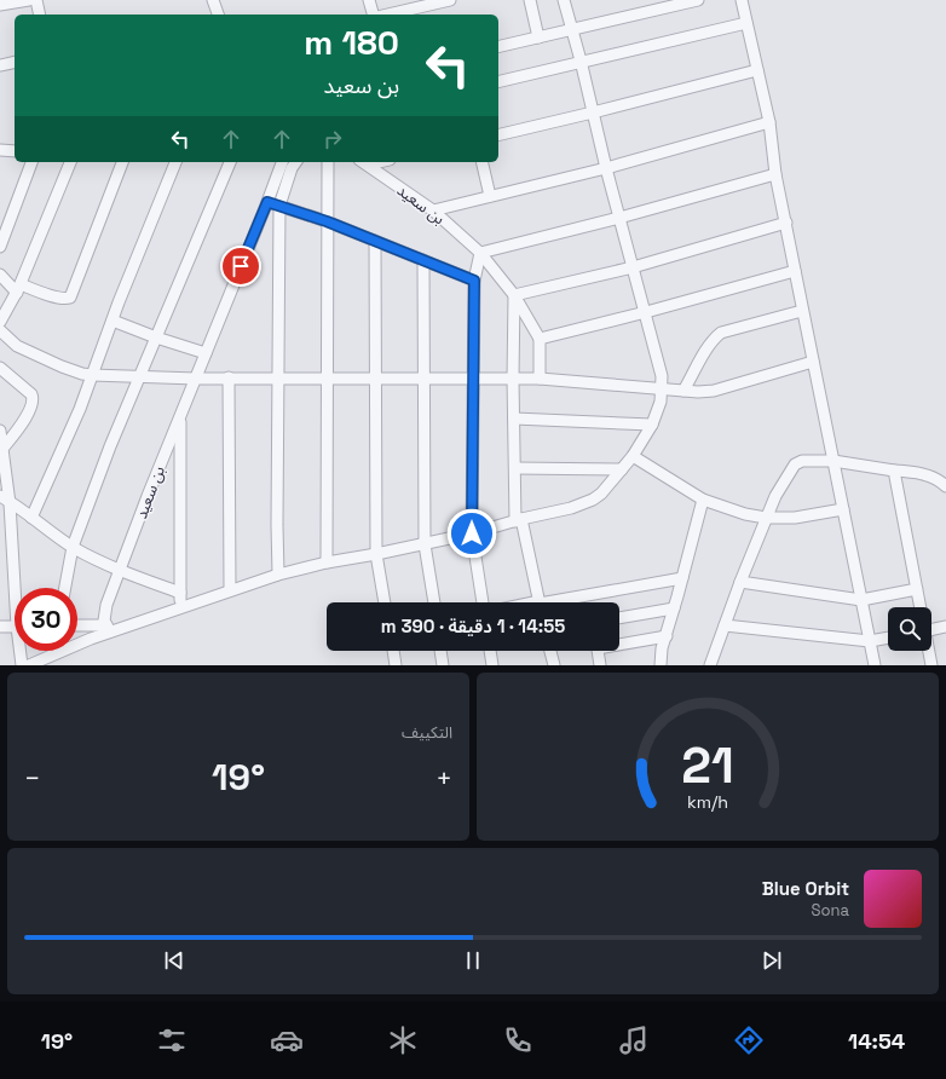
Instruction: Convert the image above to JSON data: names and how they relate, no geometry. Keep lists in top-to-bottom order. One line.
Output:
{"streets":{"street":["بن سعيد"]},"page":{"turn":["180 m","بن سعيد"],"limit":"30","trip":"14:55 · 1 دقيقة · 390 m","tile":"التكييف","heat":["−","19°","+"],"song":["Blue Orbit","Sona"],"tabs":["14:54","19°"],"gauge":["21","km/h"]}}
